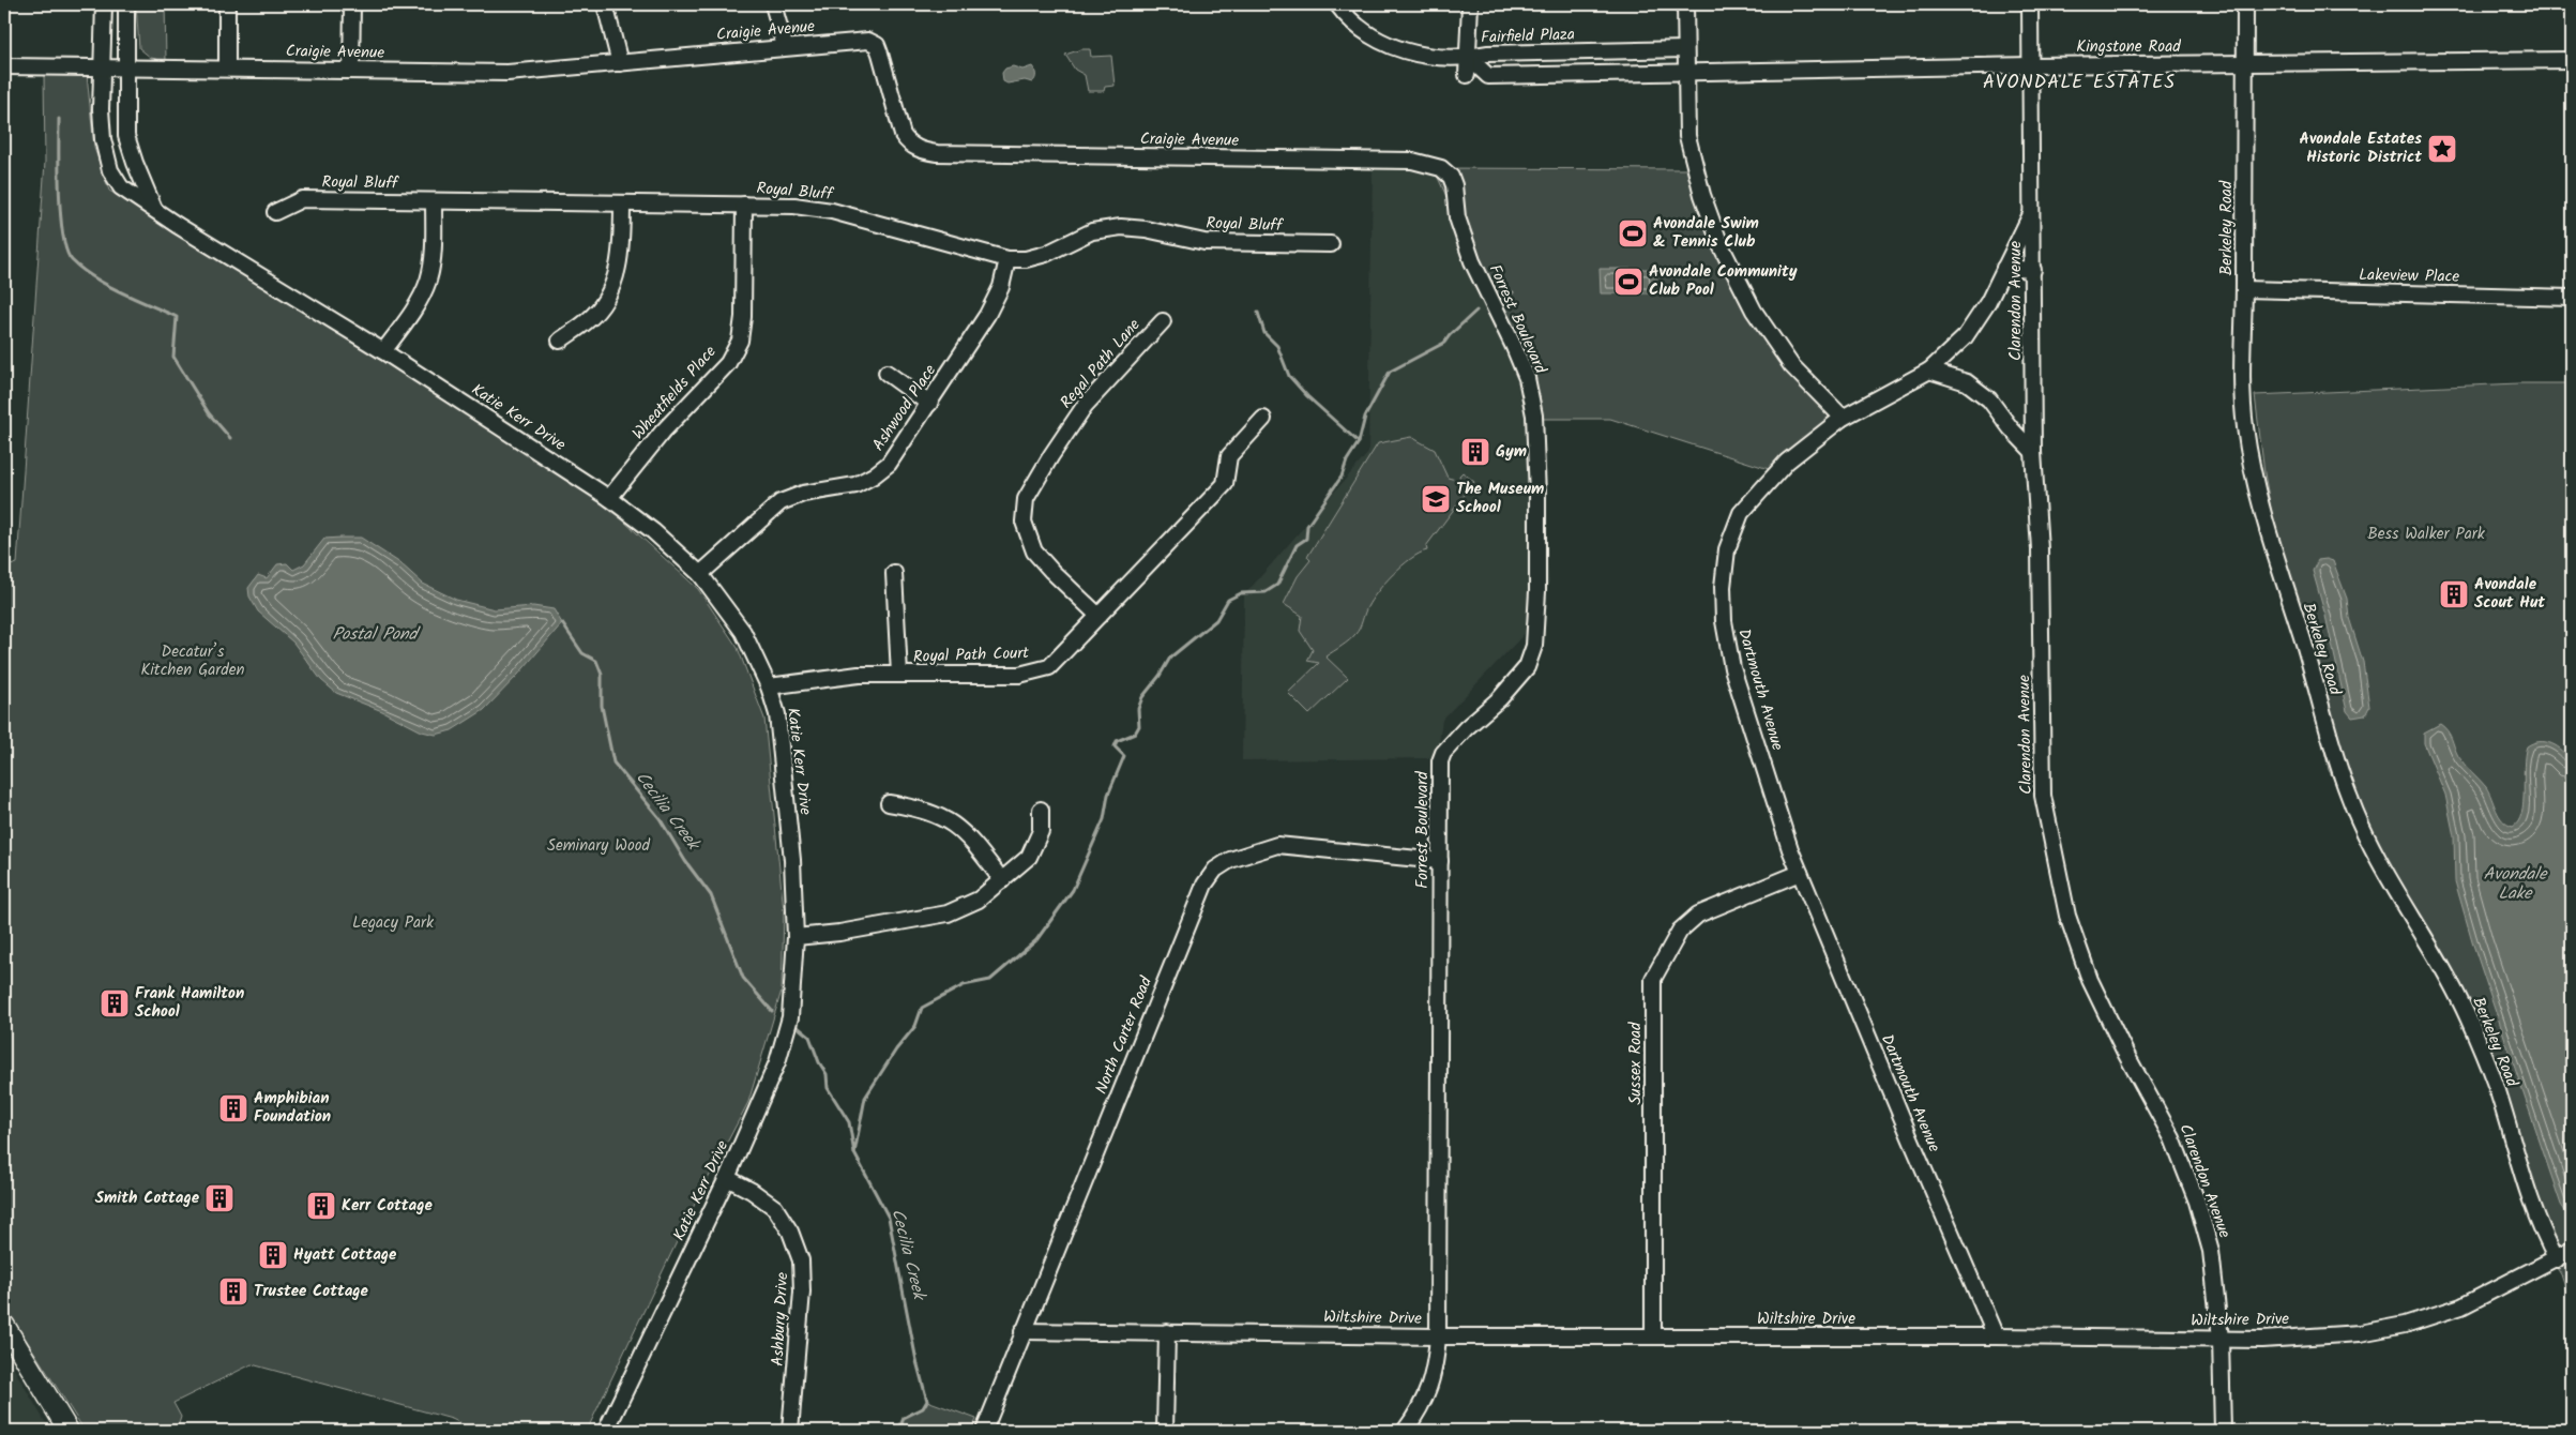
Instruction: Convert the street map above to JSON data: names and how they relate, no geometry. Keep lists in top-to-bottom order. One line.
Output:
{"streets":{"street":["Craigie Avenue","Fairfield Plaza","Kingstone Road","Royal Bluff","Berkeley Road","Lakeview Place","Clarendon Avenue","Forrest Boulevard","Regal Path Lane","Wheatfields Place","Ashwood Place","Katie Kerr Drive","Royal Path Court","Dartmouth Avenue","North Carter Road","Sussex Road","Wiltshire Drive","Ashbury Drive"]},"crossings":[["Craigie Avenue","Forrest Boulevard"],["Craigie Avenue","Katie Kerr Drive"],["Fairfield Plaza","Kingstone Road"],["Kingstone Road","Berkeley Road"],["Kingstone Road","Clarendon Avenue"],["Royal Bluff","Wheatfields Place"],["Royal Bluff","Ashwood Place"],["Berkeley Road","Lakeview Place"],["Berkeley Road","Wiltshire Drive"],["Clarendon Avenue","Dartmouth Avenue"],["Clarendon Avenue","Wiltshire Drive"],["Forrest Boulevard","North Carter Road"],["Forrest Boulevard","Wiltshire Drive"],["Regal Path Lane","Royal Path Court"],["Wheatfields Place","Katie Kerr Drive"],["Ashwood Place","Katie Kerr Drive"],["Katie Kerr Drive","Royal Path Court"],["Katie Kerr Drive","Ashbury Drive"],["Dartmouth Avenue","Sussex Road"],["Dartmouth Avenue","Wiltshire Drive"],["North Carter Road","Wiltshire Drive"],["Sussex Road","Wiltshire Drive"]],"districts":["AVONDALE ESTATES"],"water":["Postal Pond","Cecilia Creek","Avondale Lake"],"parks":["Bess Walker Park","Decatur’s Kitchen Garden","Seminary Wood","Legacy Park"],"places":{"place":["Avondale Estates Historic District"],"sports":["Avondale Swim & Tennis Club","Avondale Community Club Pool"],"building":["Gym","Avondale Scout Hut","Frank Hamilton School","Amphibian Foundation","Smith Cottage","Kerr Cottage","Hyatt Cottage","Trustee Cottage"],"school or university":["The Museum School"]}}
